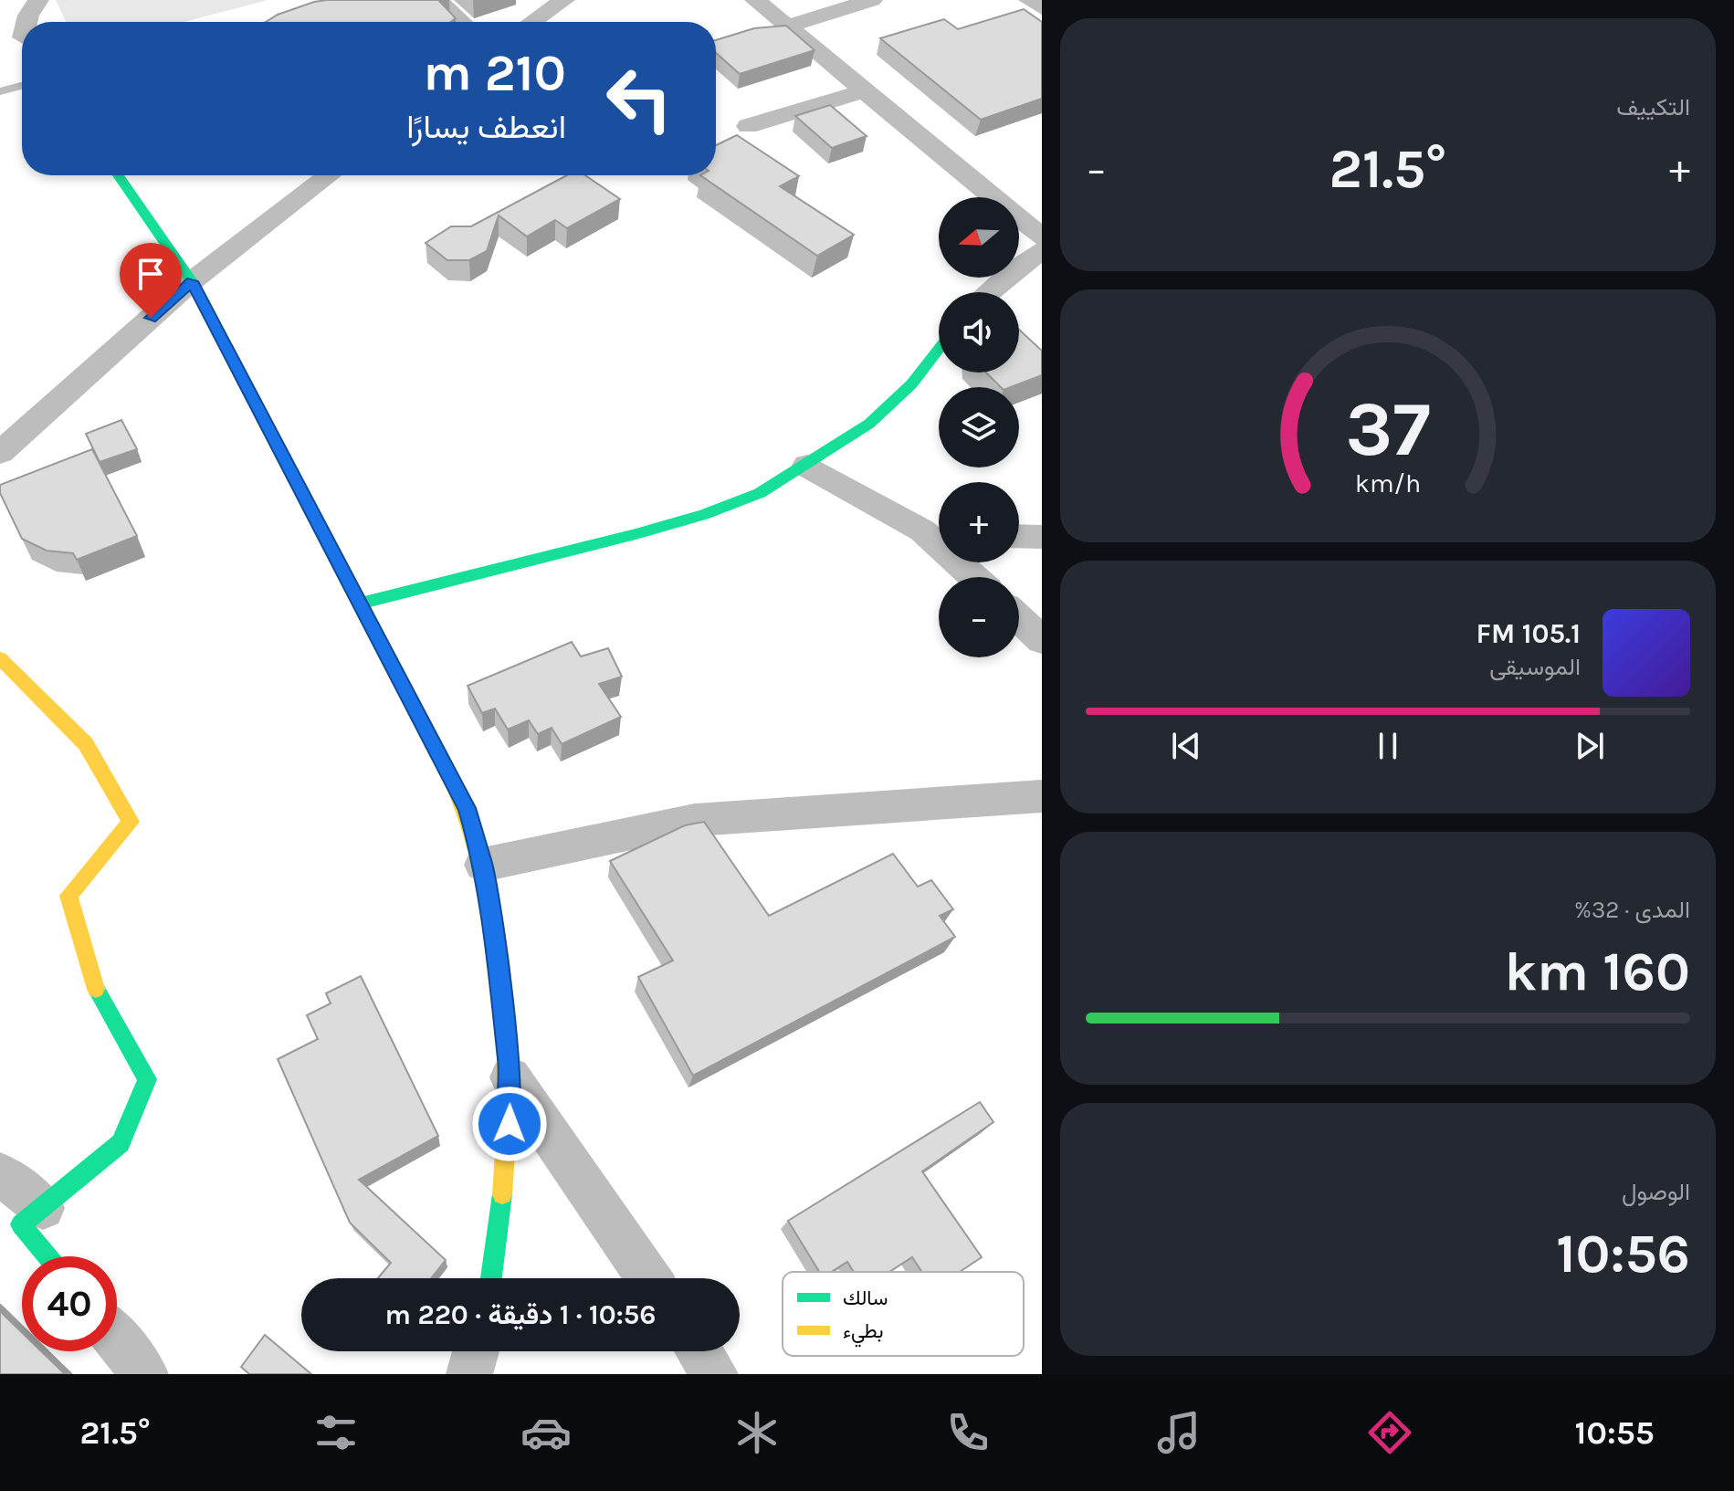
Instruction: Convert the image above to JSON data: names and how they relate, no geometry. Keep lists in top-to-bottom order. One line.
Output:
{"legend":["سالك","بطيء"],"north":"left","page":{"tile":["التكييف",["المدى · 32%","160 km"],["الوصول","10:56"]],"turn":["210 m","انعطف يسارًا"],"heat":["−","21.5°","+"],"map_buttons":["+","−"],"song":["105.1 FM","الموسيقى"],"limit":"40","trip":"10:56 · 1 دقيقة · 220 m","tabs":["10:55","21.5°"],"gauge":["37","km/h"]}}
